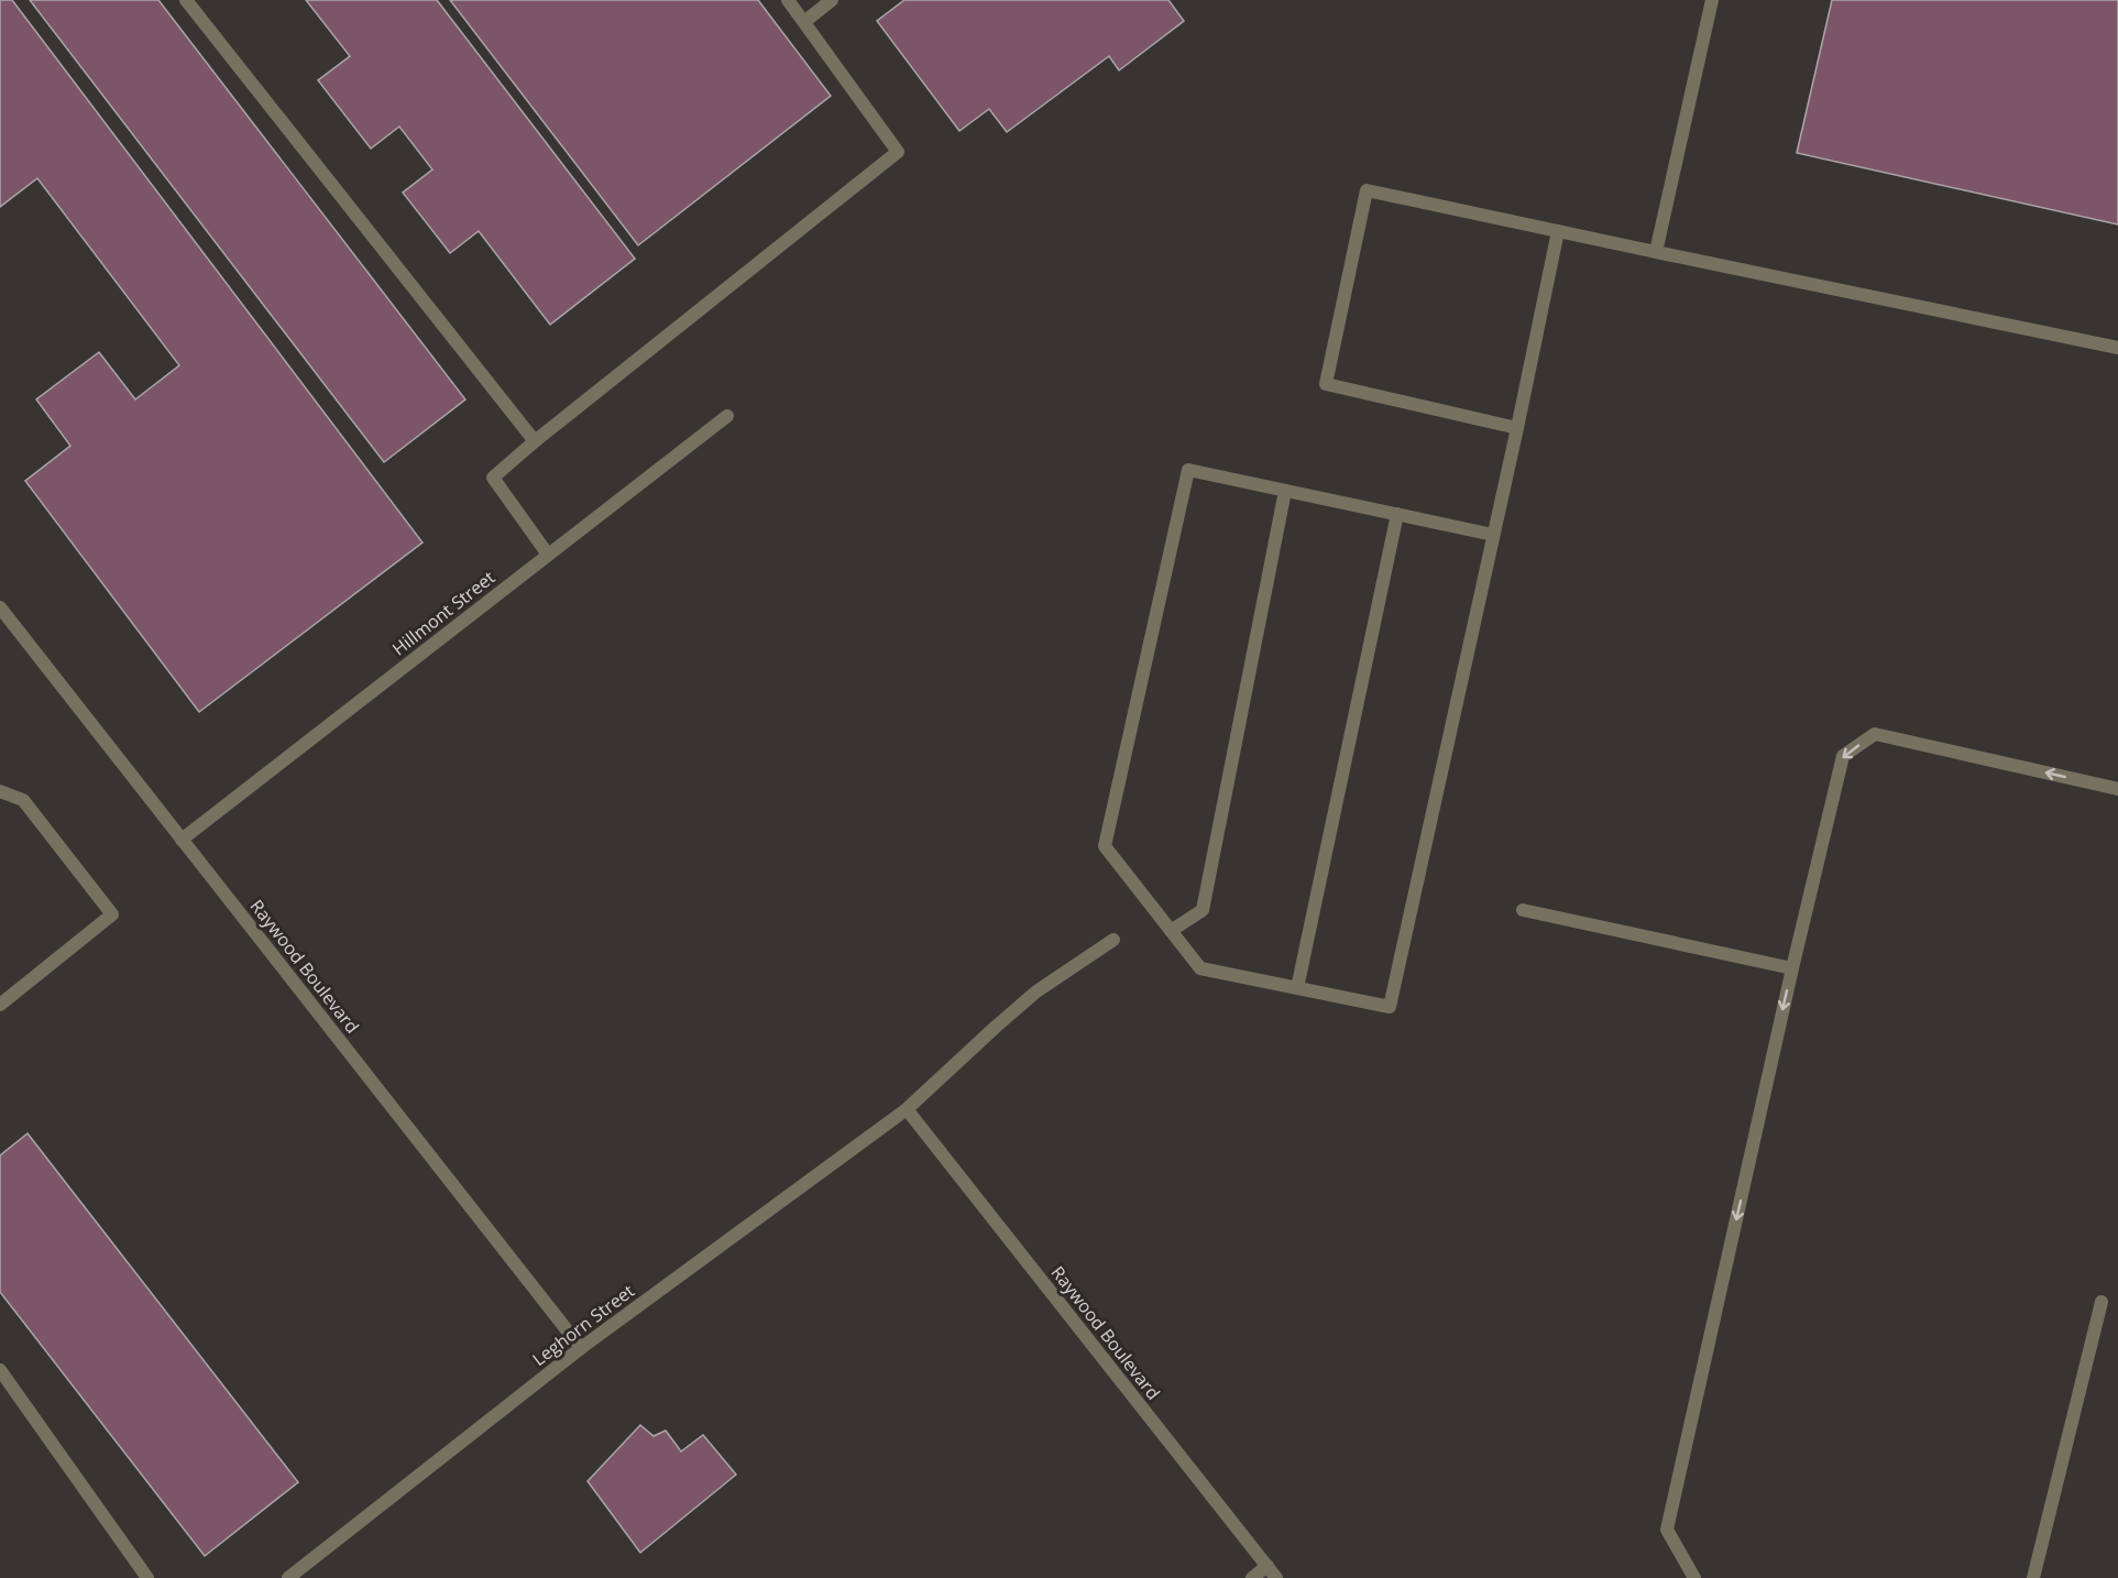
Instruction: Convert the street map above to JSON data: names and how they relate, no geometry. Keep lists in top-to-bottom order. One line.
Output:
{"streets":{"street":["Hillmont Street","Raywood Boulevard","Leghorn Street"]},"crossings":[["Hillmont Street","Raywood Boulevard"],["Raywood Boulevard","Leghorn Street"]]}
